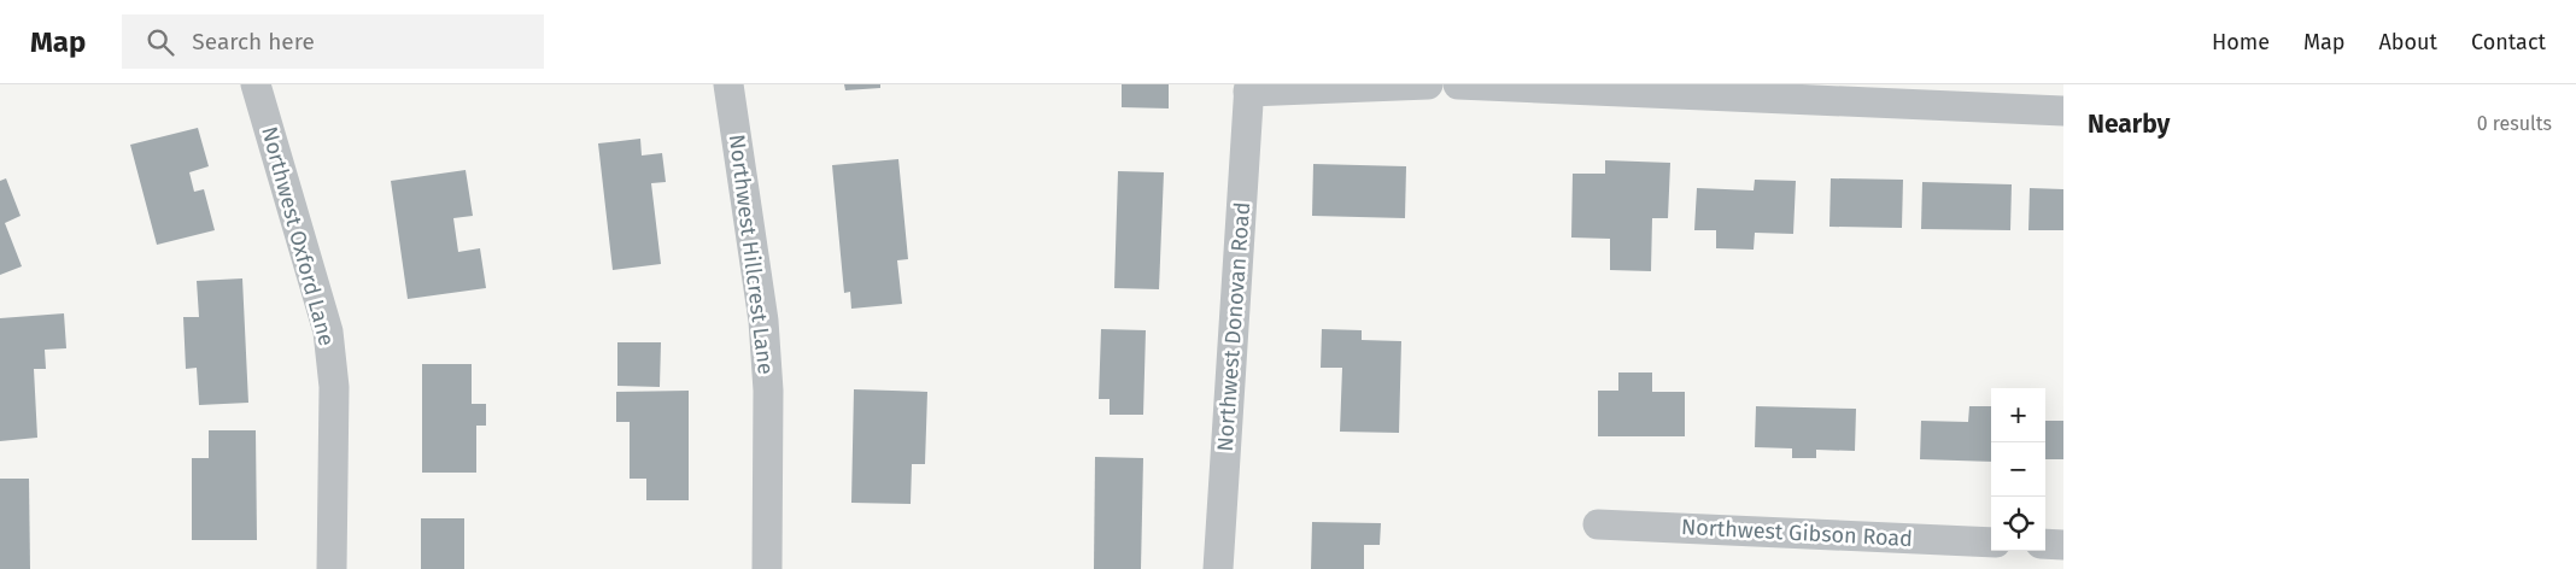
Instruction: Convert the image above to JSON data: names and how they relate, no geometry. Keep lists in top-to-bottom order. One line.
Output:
{"streets":{"street":["Northwest Oxford Lane","Northwest Hillcrest Lane","Northwest Donovan Road","Northwest Gibson Road"]},"page":{"header":"Map","search":"Search here","nav":["Home","Map","About","Contact"],"heading":["Nearby","0 results"],"map_buttons":["+","−"]}}
